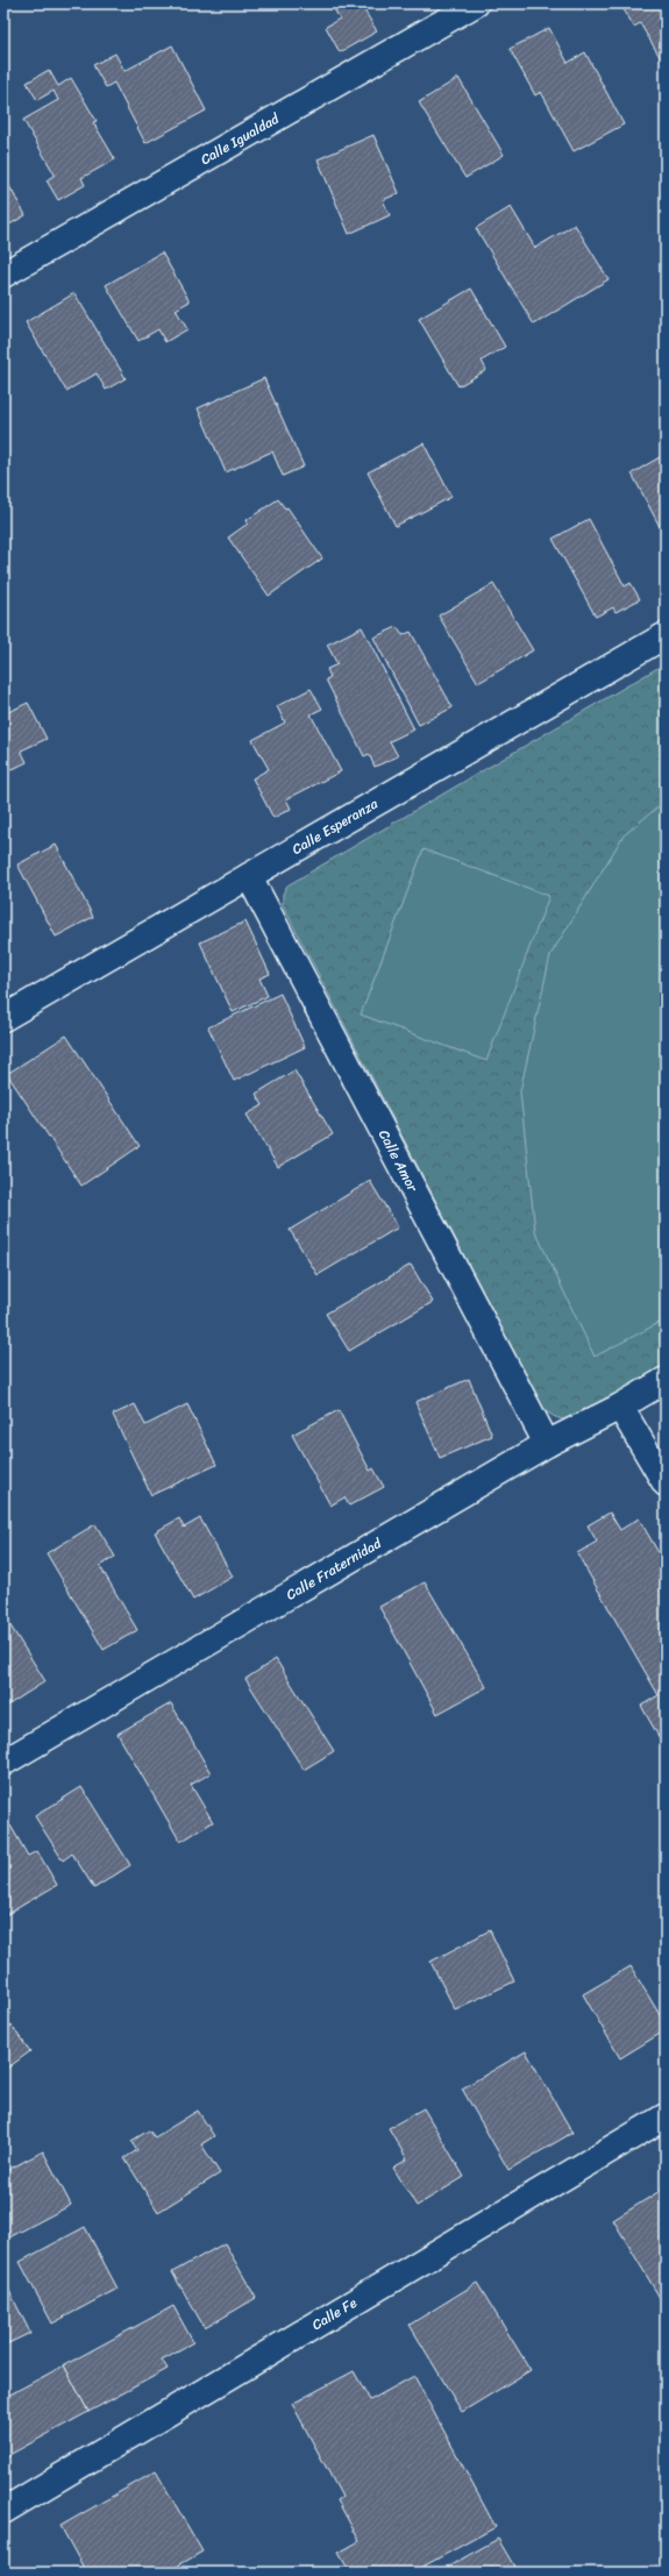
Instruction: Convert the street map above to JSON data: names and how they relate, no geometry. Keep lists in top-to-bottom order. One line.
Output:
{"streets":{"street":["Calle Igualdad","Calle Esperanza","Calle Amor","Calle Fraternidad","Calle Fe"]},"crossings":[["Calle Esperanza","Calle Amor"],["Calle Amor","Calle Fraternidad"]]}
